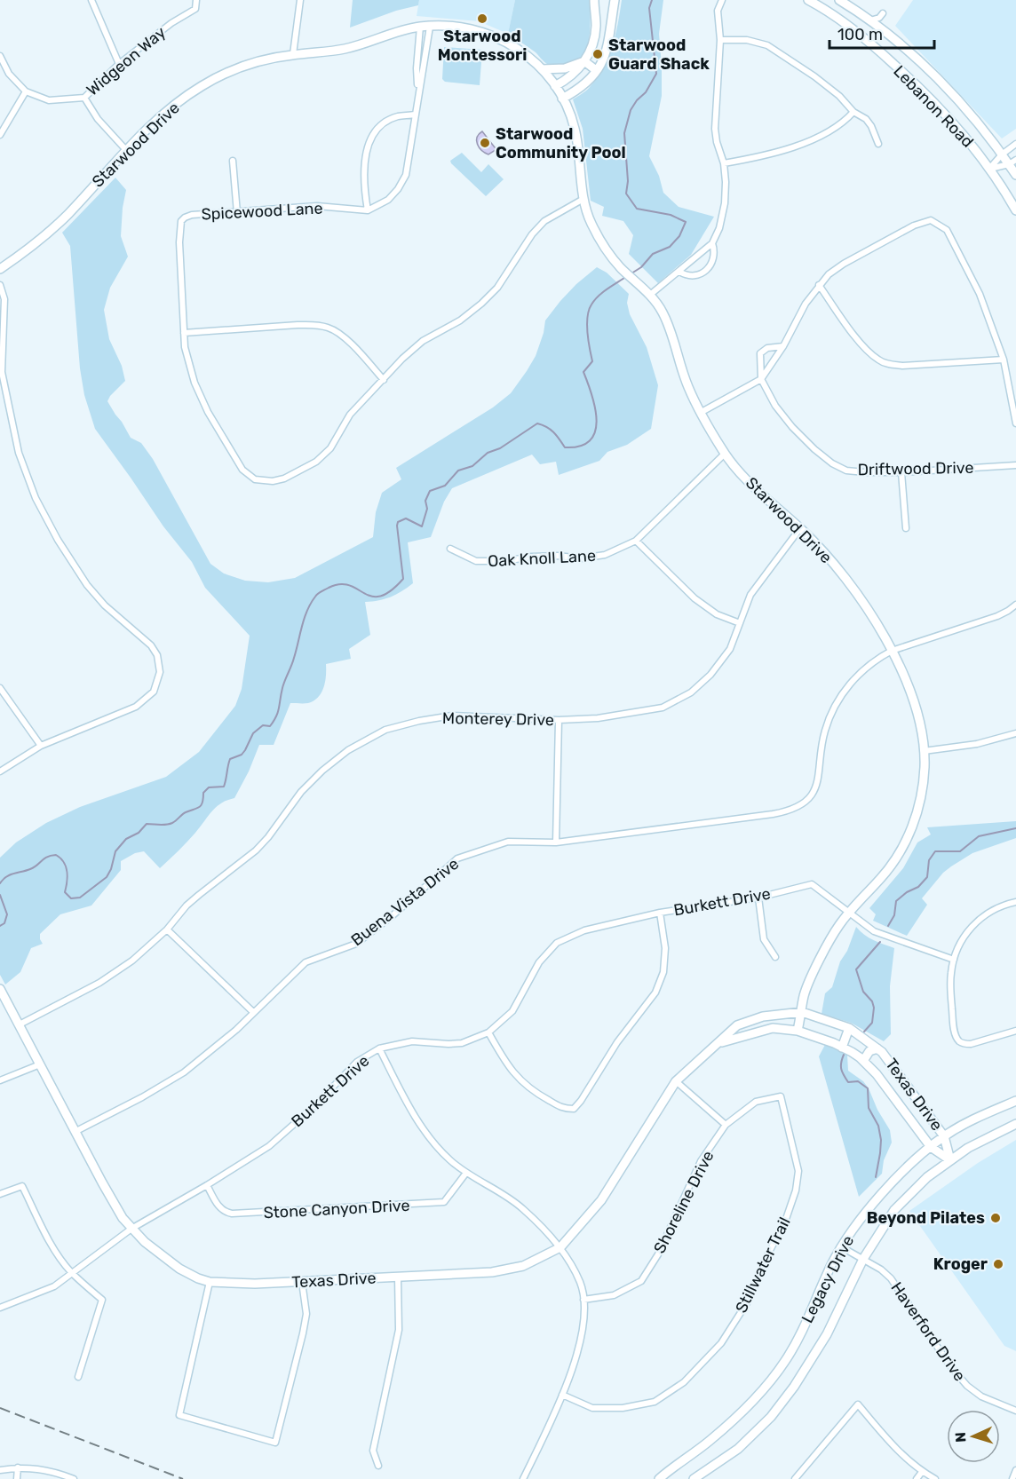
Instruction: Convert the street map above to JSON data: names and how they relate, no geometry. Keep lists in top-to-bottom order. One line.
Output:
{"streets":{"street":["Widgeon Way","Lebanon Road","Starwood Drive","Spicewood Lane","Driftwood Drive","Oak Knoll Lane","Monterey Drive","Buena Vista Drive","Burkett Drive","Texas Drive","Shoreline Drive","Stone Canyon Drive","Stillwater Trail","Legacy Drive","Haverford Drive"]},"crossings":[["Starwood Drive","Oak Knoll Lane"],["Starwood Drive","Monterey Drive"],["Starwood Drive","Buena Vista Drive"],["Starwood Drive","Burkett Drive"],["Starwood Drive","Texas Drive"],["Monterey Drive","Texas Drive"],["Buena Vista Drive","Texas Drive"],["Burkett Drive","Texas Drive"],["Burkett Drive","Stone Canyon Drive"],["Texas Drive","Legacy Drive"],["Shoreline Drive","Stillwater Trail"],["Legacy Drive","Haverford Drive"]],"places":["Starwood Montessori","Starwood Guard Shack","Starwood Community Pool","Beyond Pilates","Kroger"],"scale_bar":"100 m","north":"left"}
